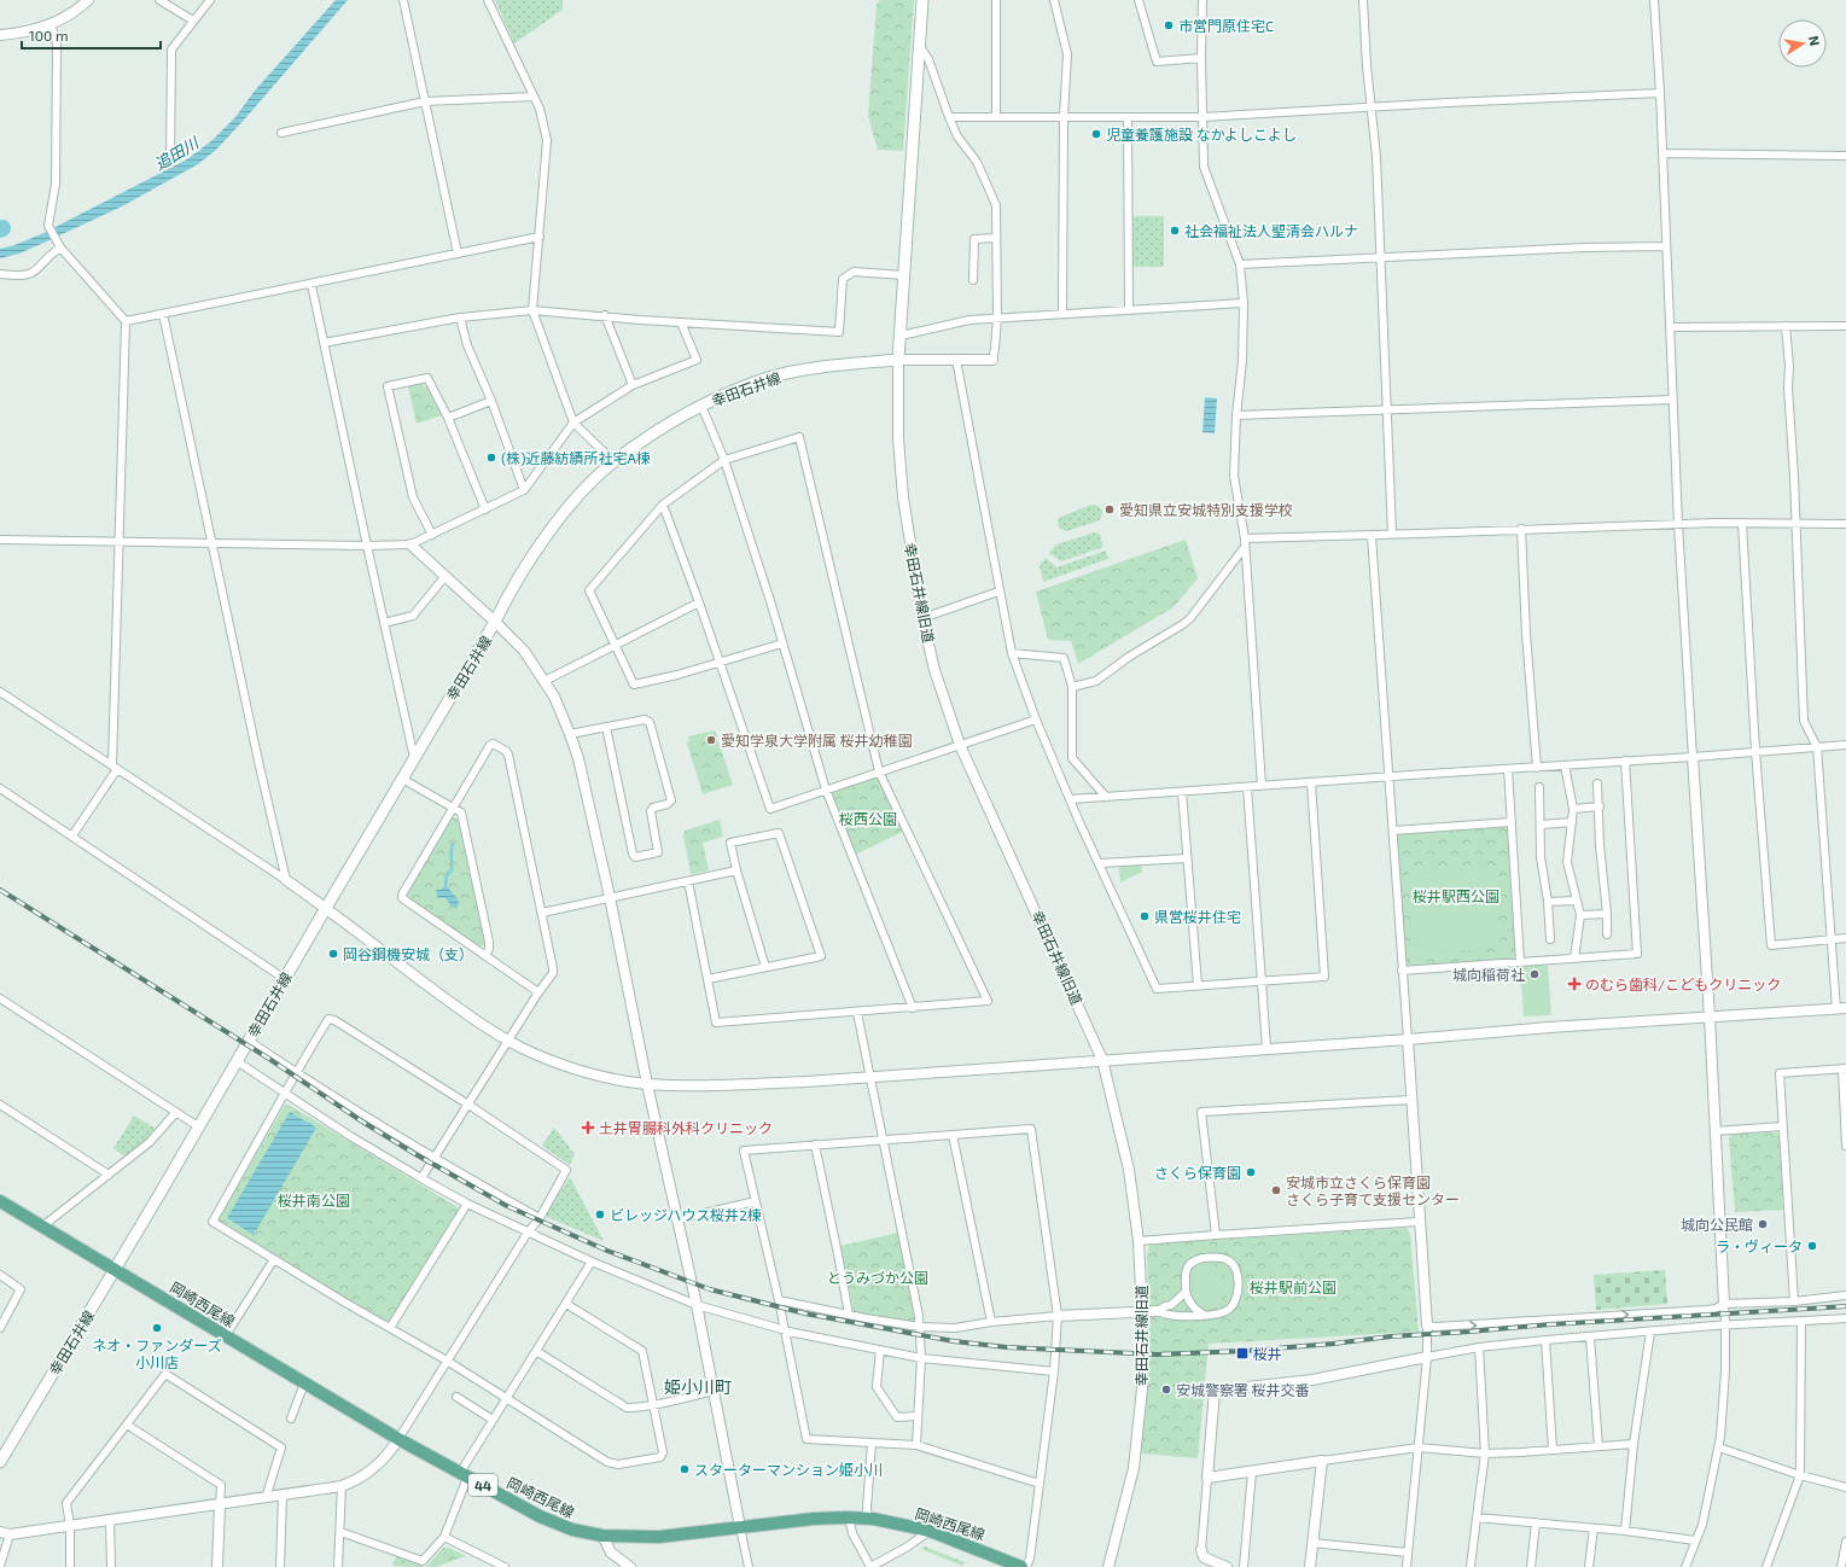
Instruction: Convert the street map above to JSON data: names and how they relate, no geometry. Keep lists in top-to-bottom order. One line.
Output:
{"streets":{"main road":["幸田石井線","岡崎西尾線","44"],"street":["幸田石井線旧道"]},"crossings":[["幸田石井線","幸田石井線旧道"],["幸田石井線","岡崎西尾線"]],"districts":["姫小川町"],"water":["追田川"],"parks":["桜西公園","桜井駅西公園","桜井南公園","とうみづか公園","桜井駅前公園"],"places":{"other":["市営門原住宅C","児童養護施設 なかよしこよし","社会福祉法人聖清会ハルナ","(株)近藤紡績所社宅A棟","愛知県立安城特別支援学校","愛知学泉大学附属 桜井幼稚園","県営桜井住宅","岡谷鋼機安城（支）","城向稲荷社","さくら保育園","安城市立さくら保育園 さくら子育て支援センター","ビレッジハウス桜井2棟","城向公民館","ラ・ヴィータ","ネオ・ファンダーズ 小川店","安城警察署 桜井交番","スターターマンション姫小川"],"health":["のむら歯科/こどもクリニック","土井胃腸科外科クリニック"],"transit":["桜井"]},"scale_bar":"100 m","north":"right"}
